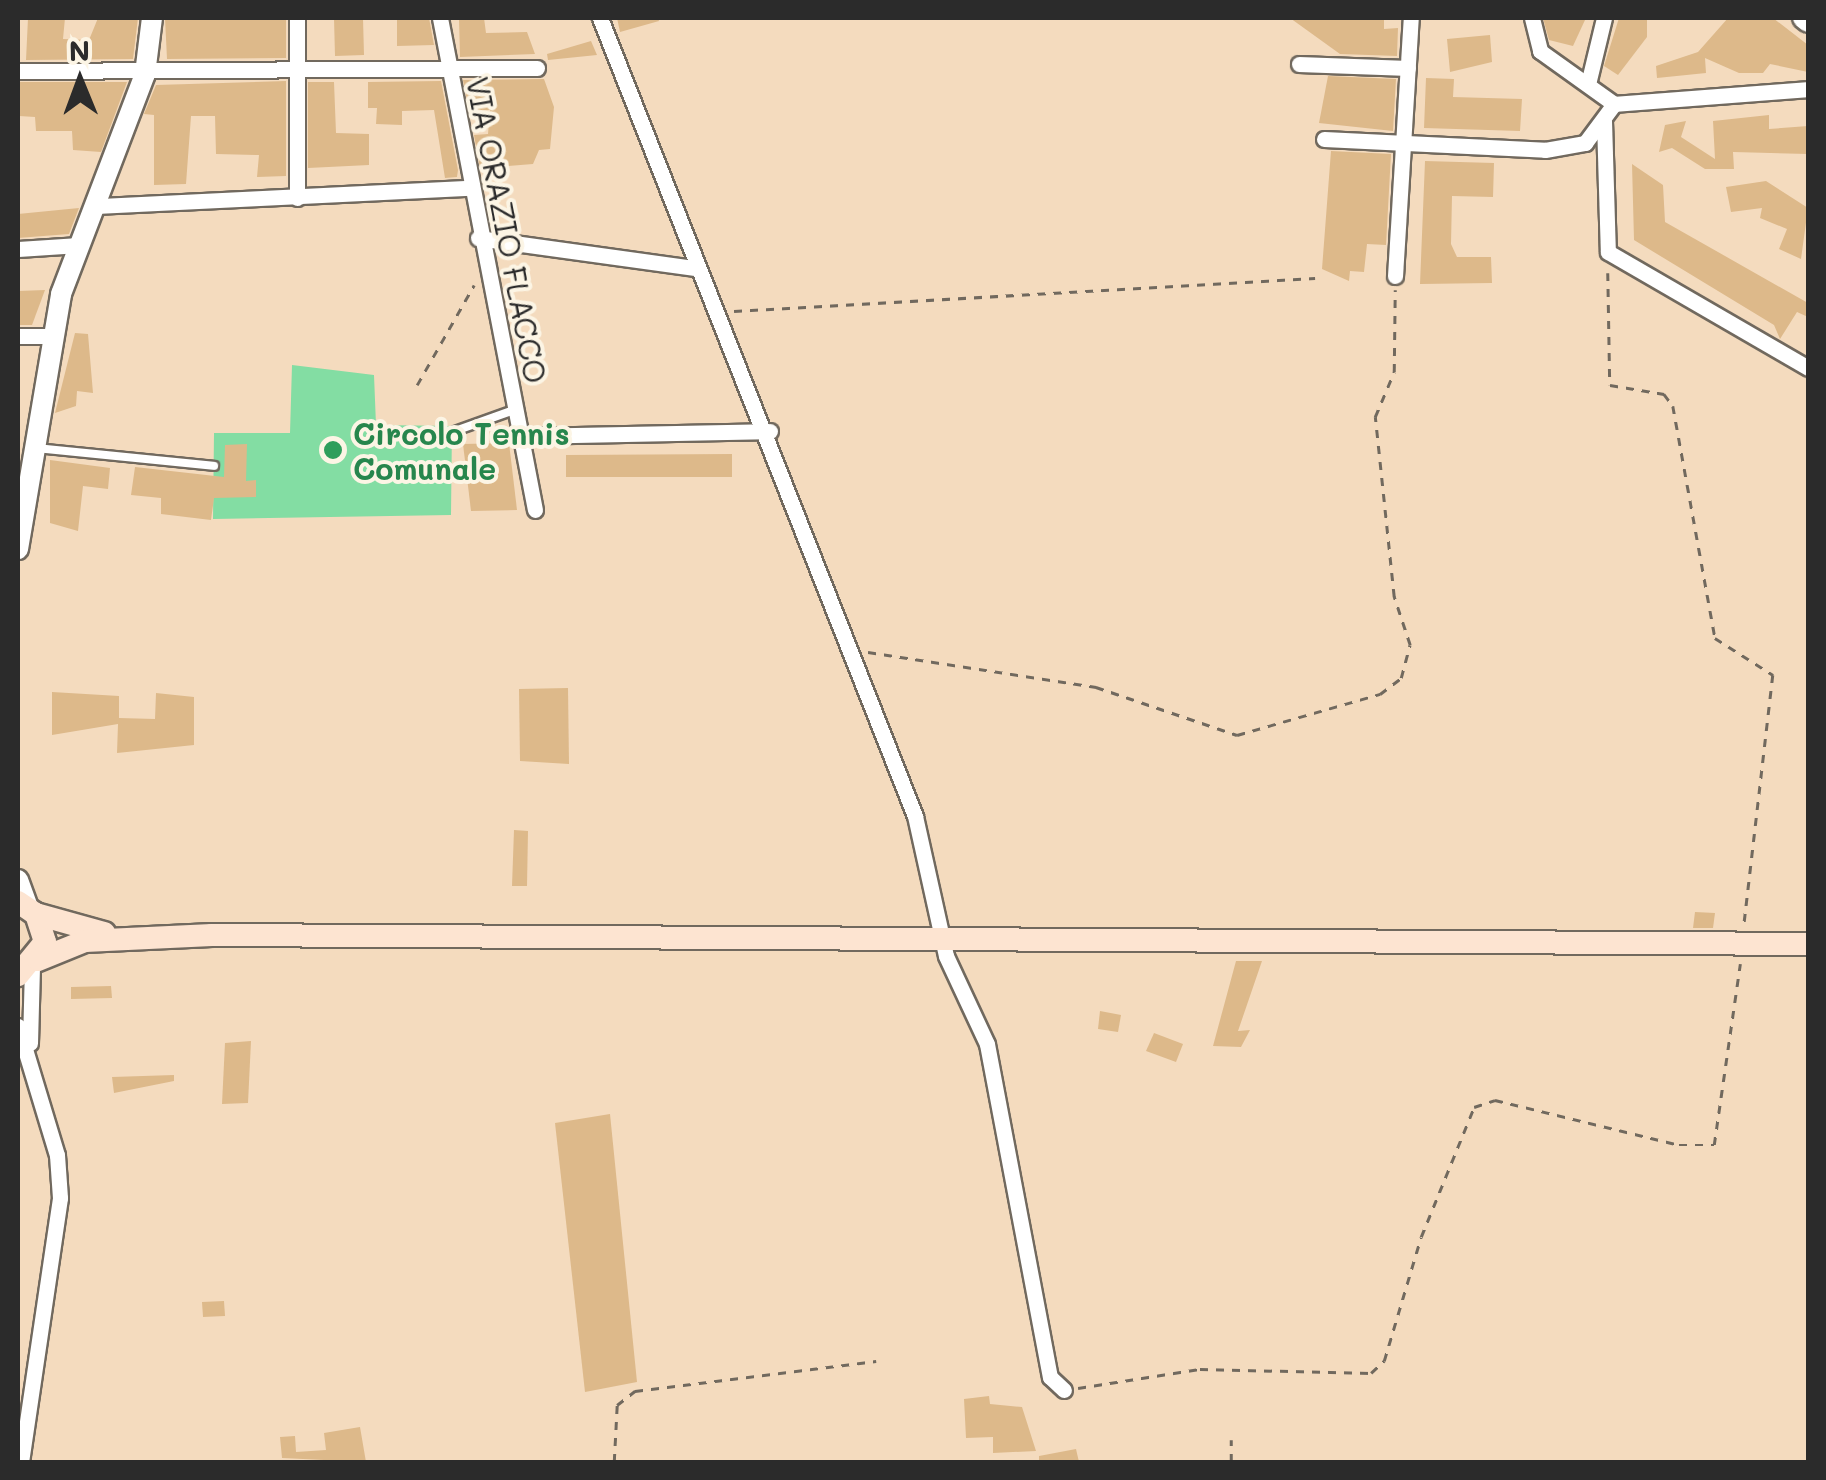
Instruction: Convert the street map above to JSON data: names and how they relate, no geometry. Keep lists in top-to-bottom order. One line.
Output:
{"streets":{"street":["VIA ORAZIO FLACCO"]},"places":["Circolo Tennis Comunale"],"north":"top"}
